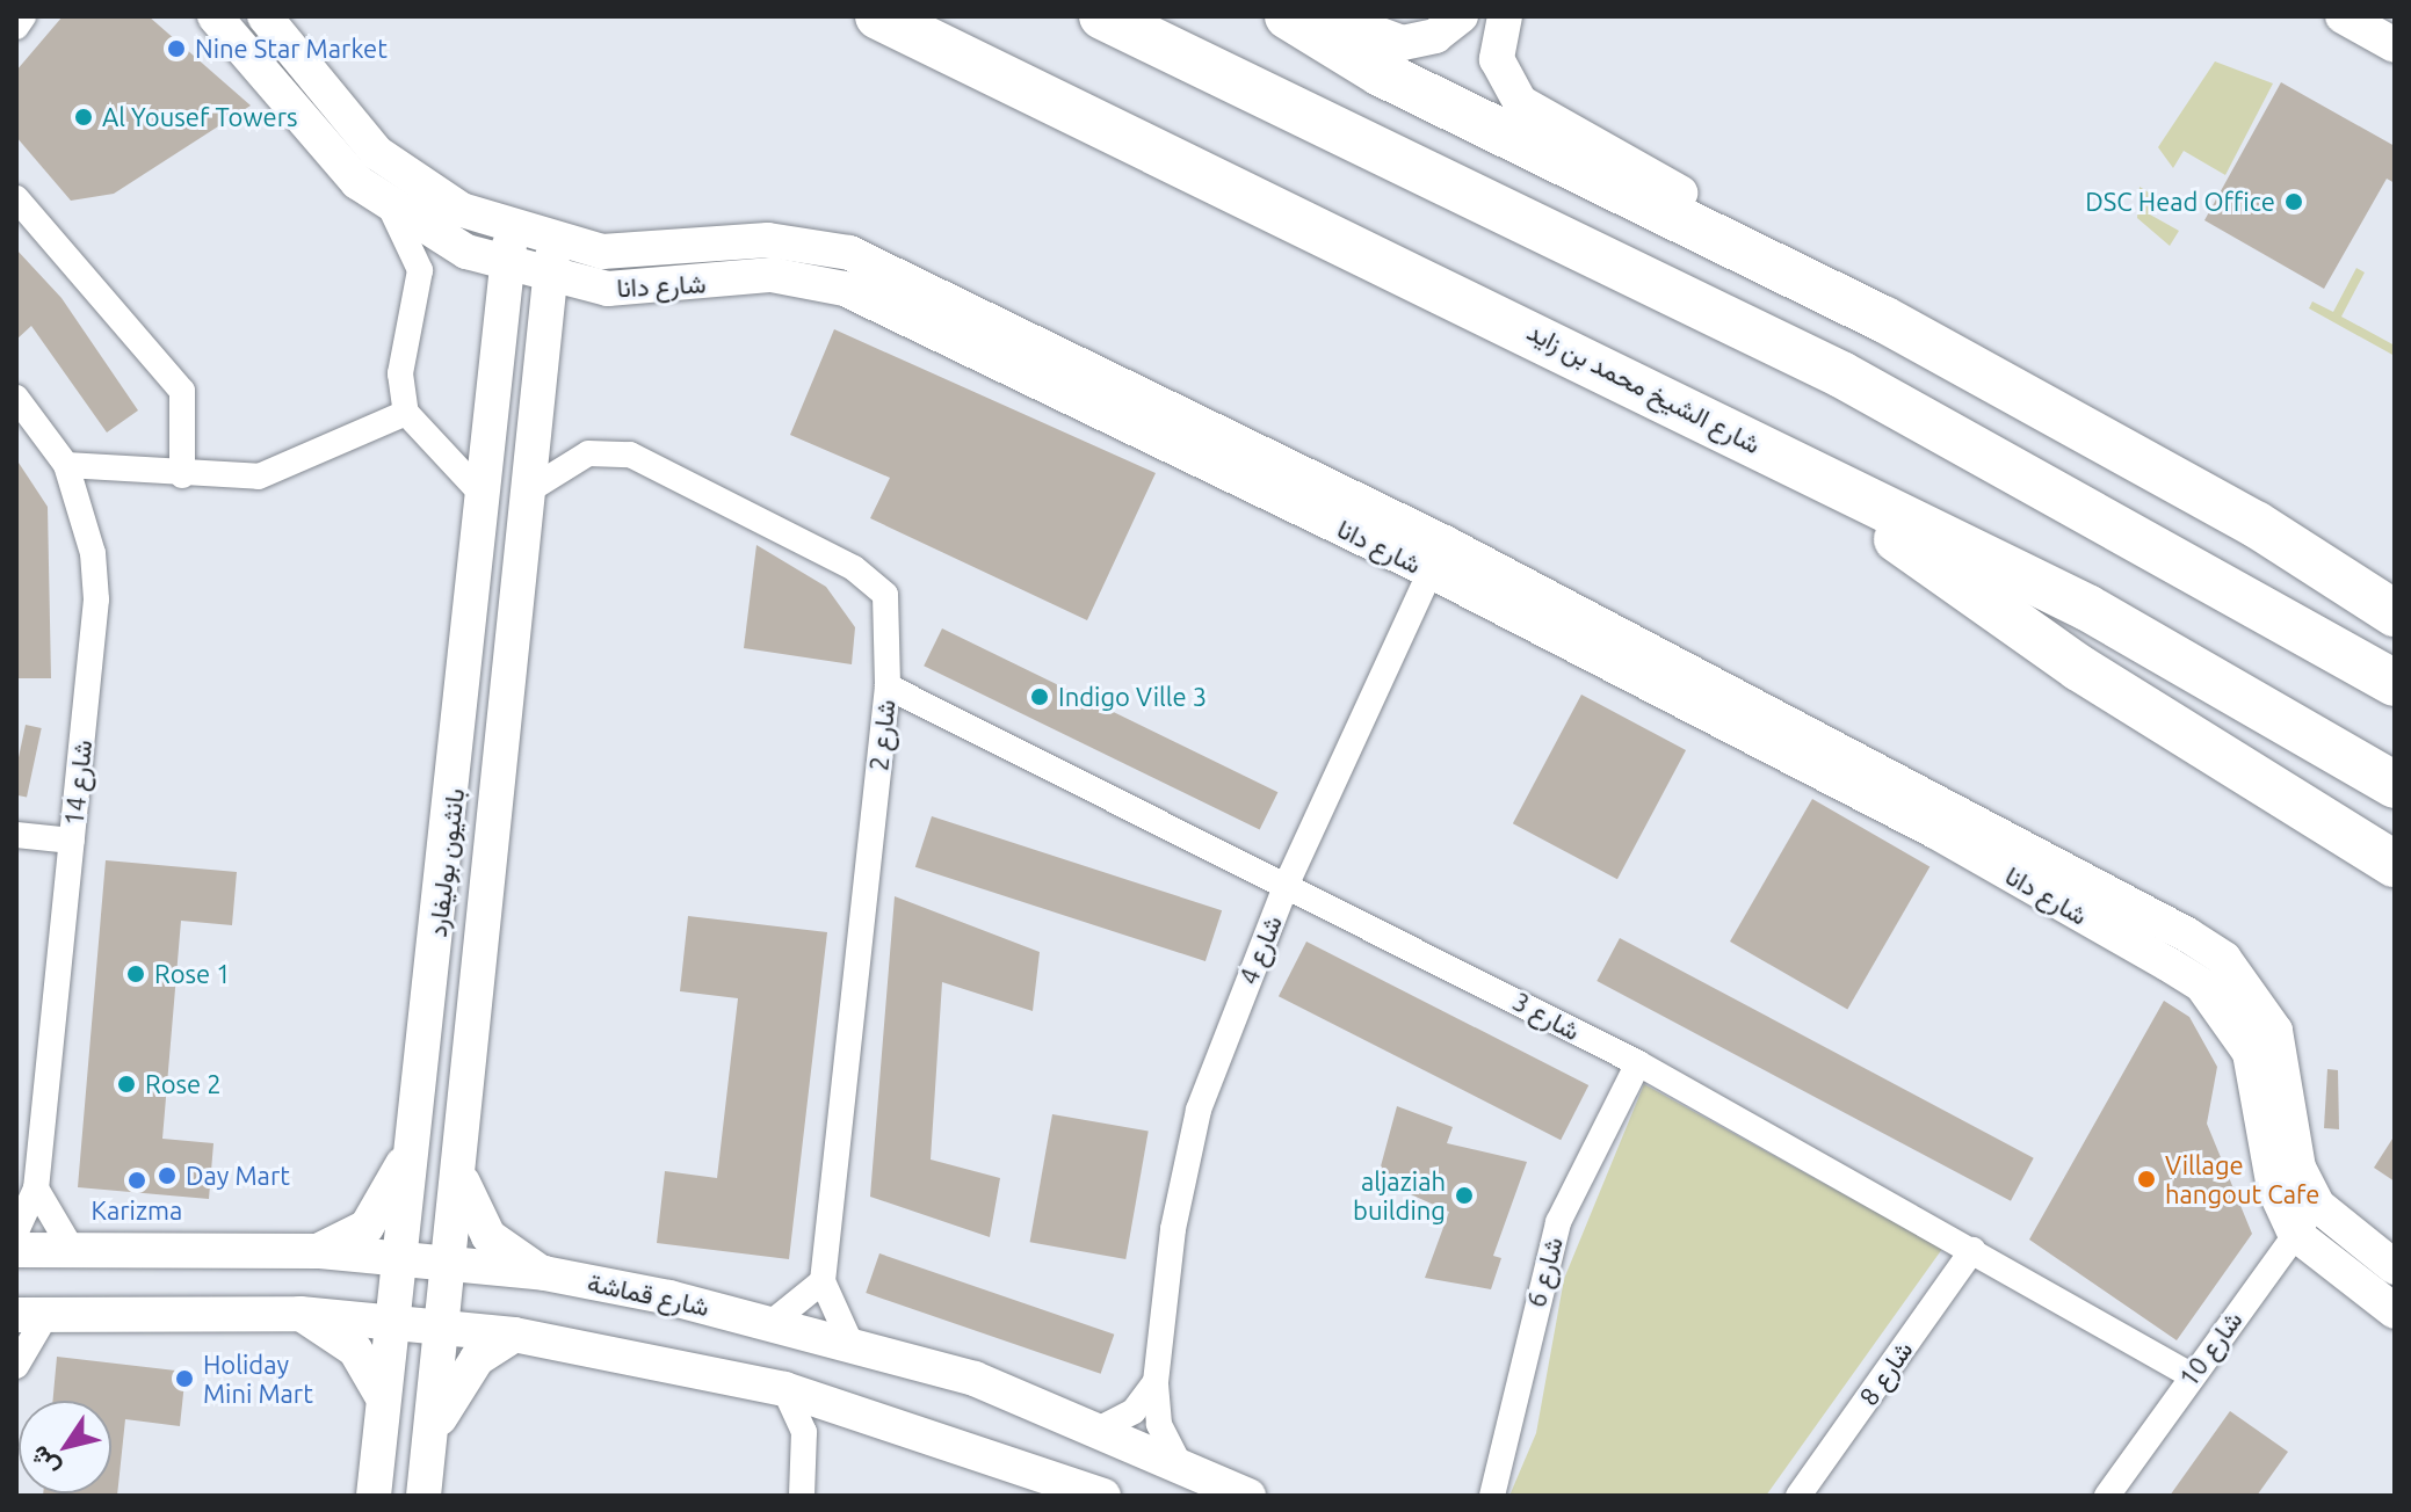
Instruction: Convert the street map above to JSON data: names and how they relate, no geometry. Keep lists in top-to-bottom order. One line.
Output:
{"streets":{"highway":["شارع الشيخ محمد بن زايد"],"street":["شارع دانا","شارع 2","شارع 14","بانثيون بوليفارد","شارع 4","شارع 3","شارع 6","شارع قماشة","شارع 10","شارع 8"]},"crossings":[["شارع دانا","بانثيون بوليفارد"],["شارع دانا","شارع 4"],["شارع دانا","شارع 10"],["شارع 2","بانثيون بوليفارد"],["شارع 2","شارع 3"],["بانثيون بوليفارد","شارع قماشة"],["شارع 4","شارع 3"],["شارع 4","شارع قماشة"],["شارع 3","شارع 6"],["شارع 3","شارع 10"],["شارع 3","شارع 8"]],"places":["Nine Star Market","Al Yousef Towers","DSC Head Office","Indigo Ville 3","Rose 1","Rose 2","Day Mart","Village hangout Cafe","Karizma","aljaziah building","Holiday Mini Mart"],"north":"bottom left"}
